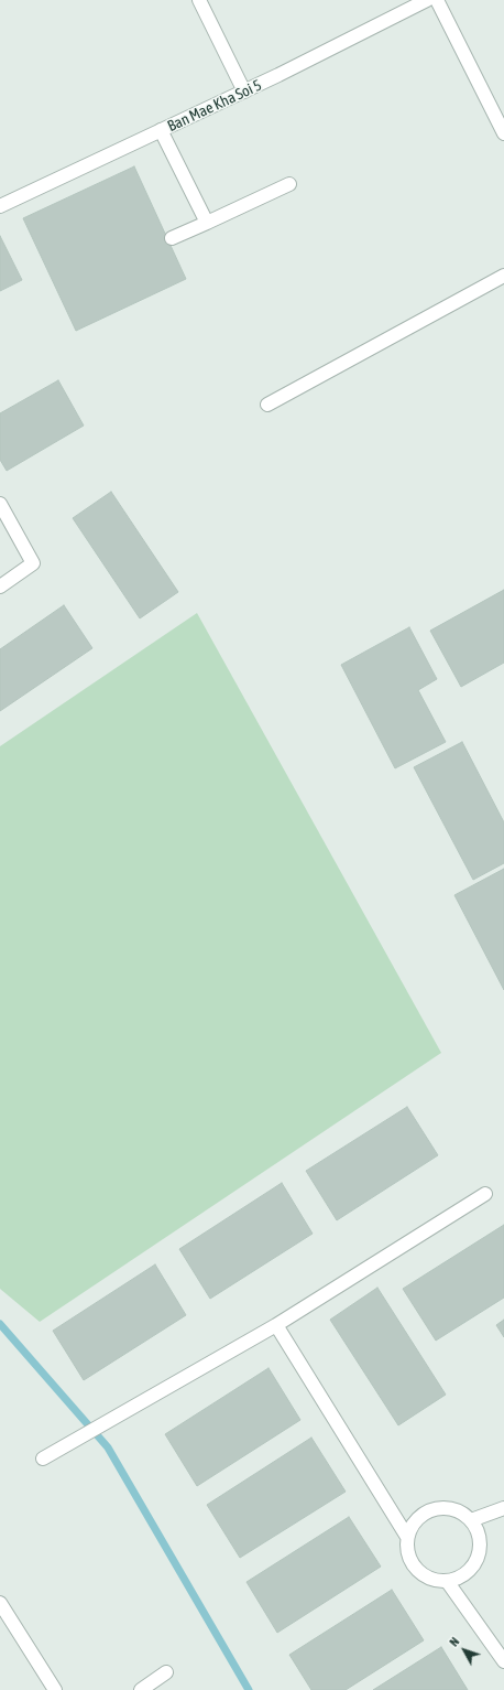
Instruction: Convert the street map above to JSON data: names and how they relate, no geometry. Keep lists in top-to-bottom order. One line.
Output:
{"streets":{"street":["Ban Mae Kha Soi 5"]},"north":"top left"}
